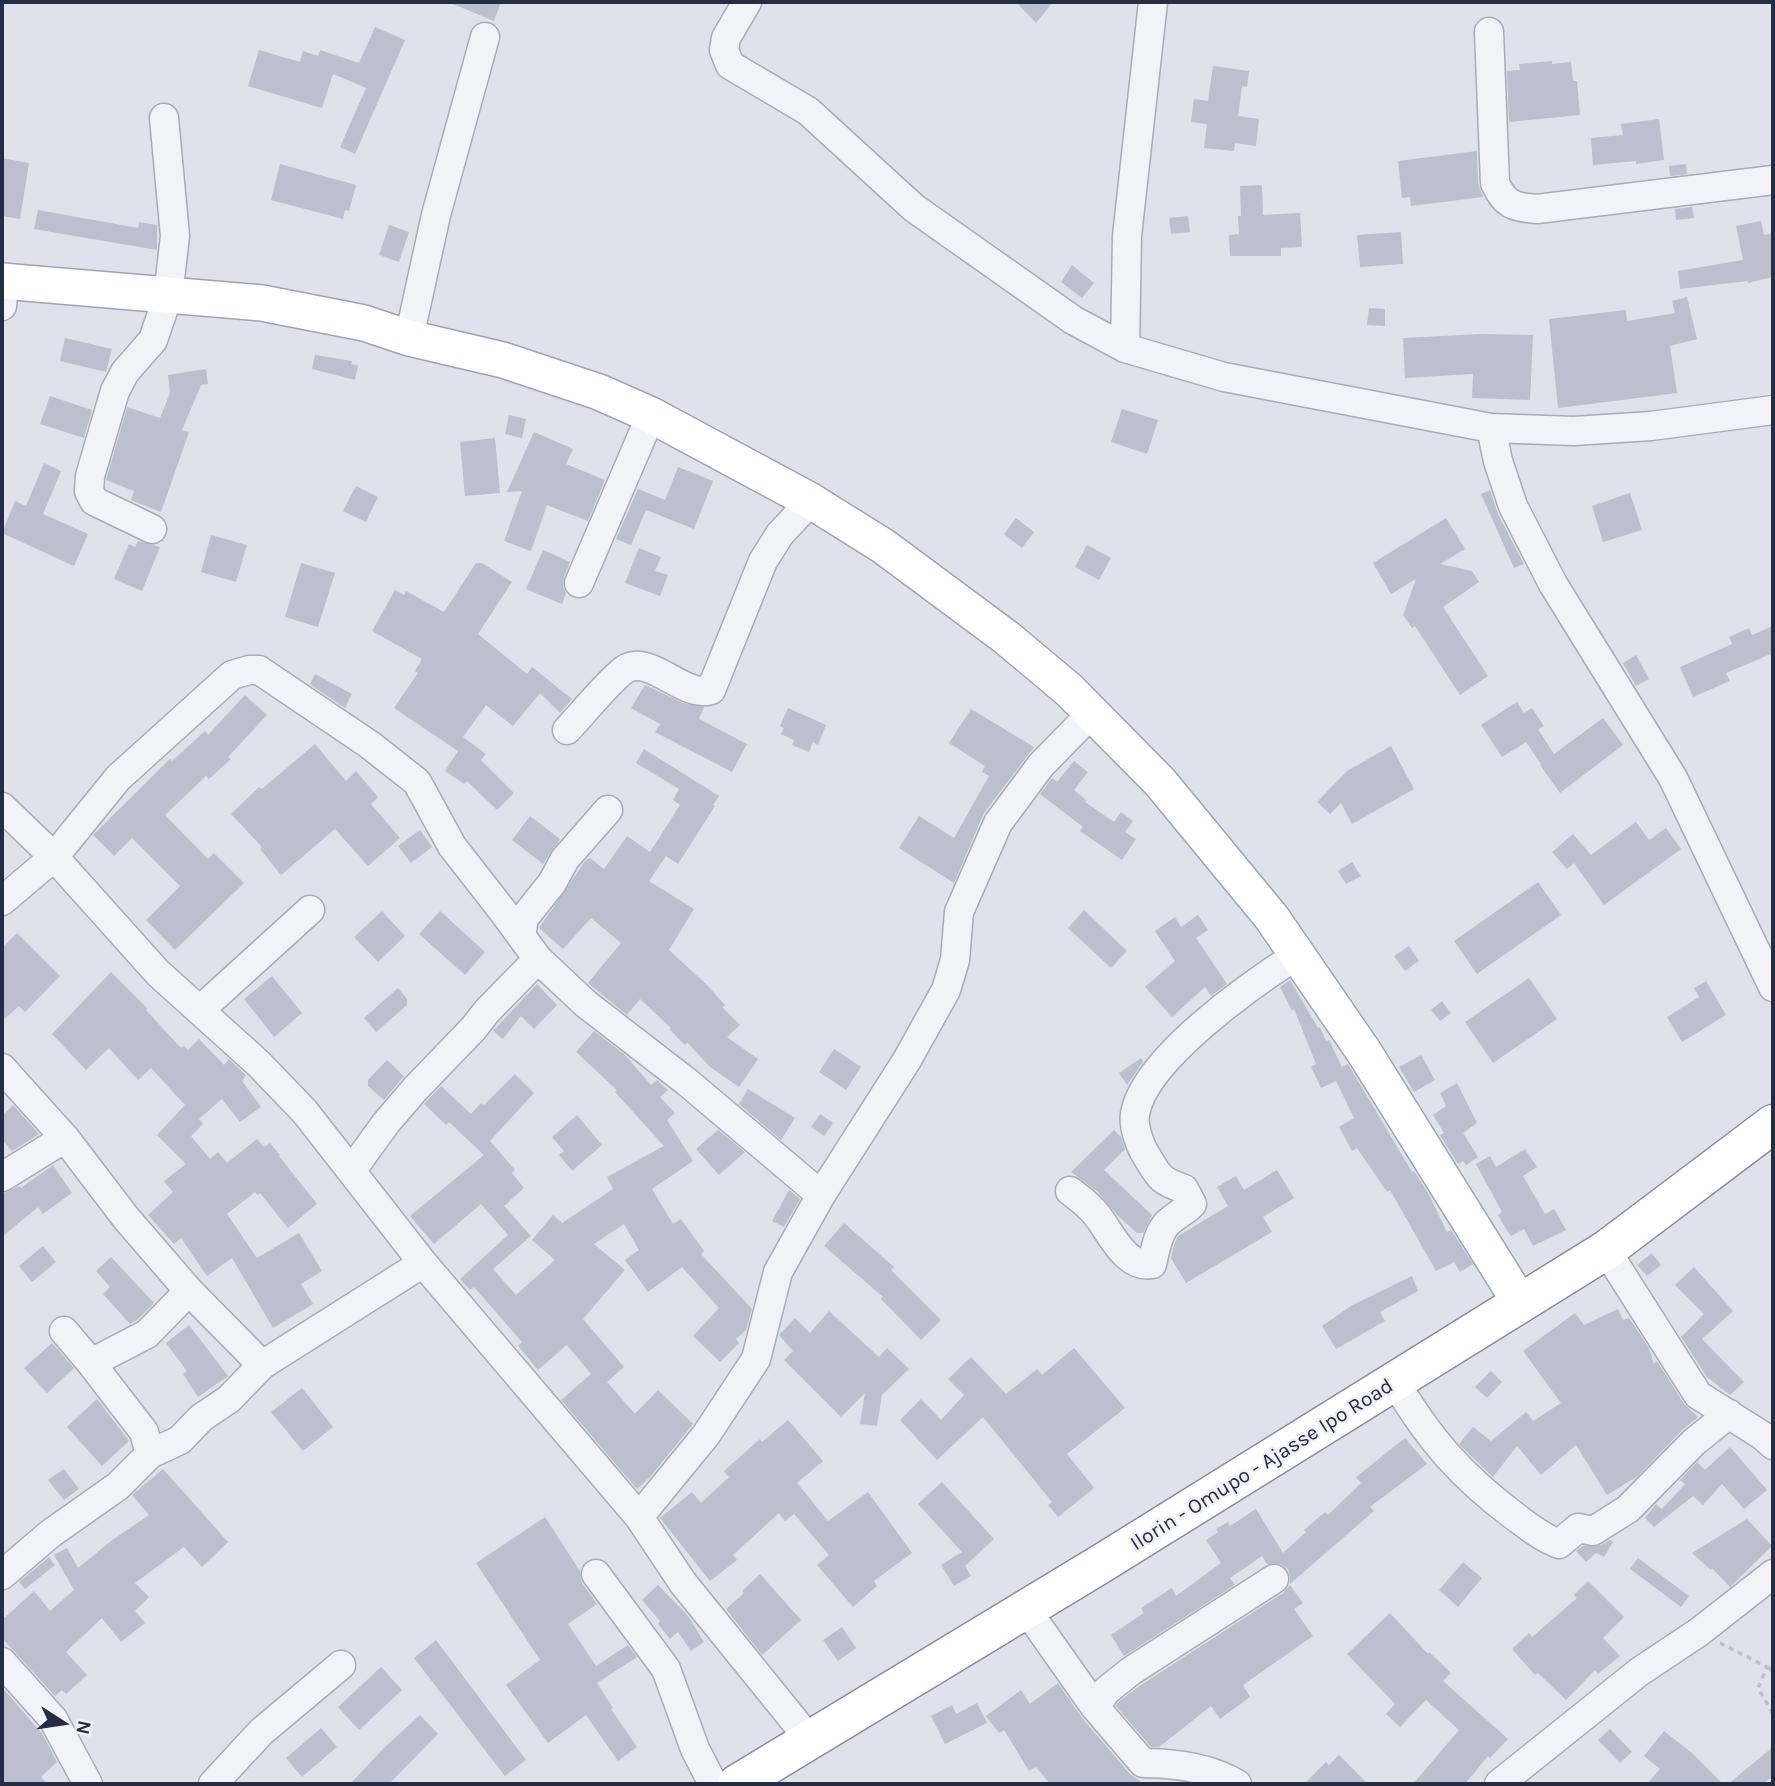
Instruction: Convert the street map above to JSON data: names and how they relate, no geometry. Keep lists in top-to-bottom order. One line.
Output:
{"streets":{"highway":["Ilorin - Omupo - Ajasse Ipo Road"]},"north":"right"}
